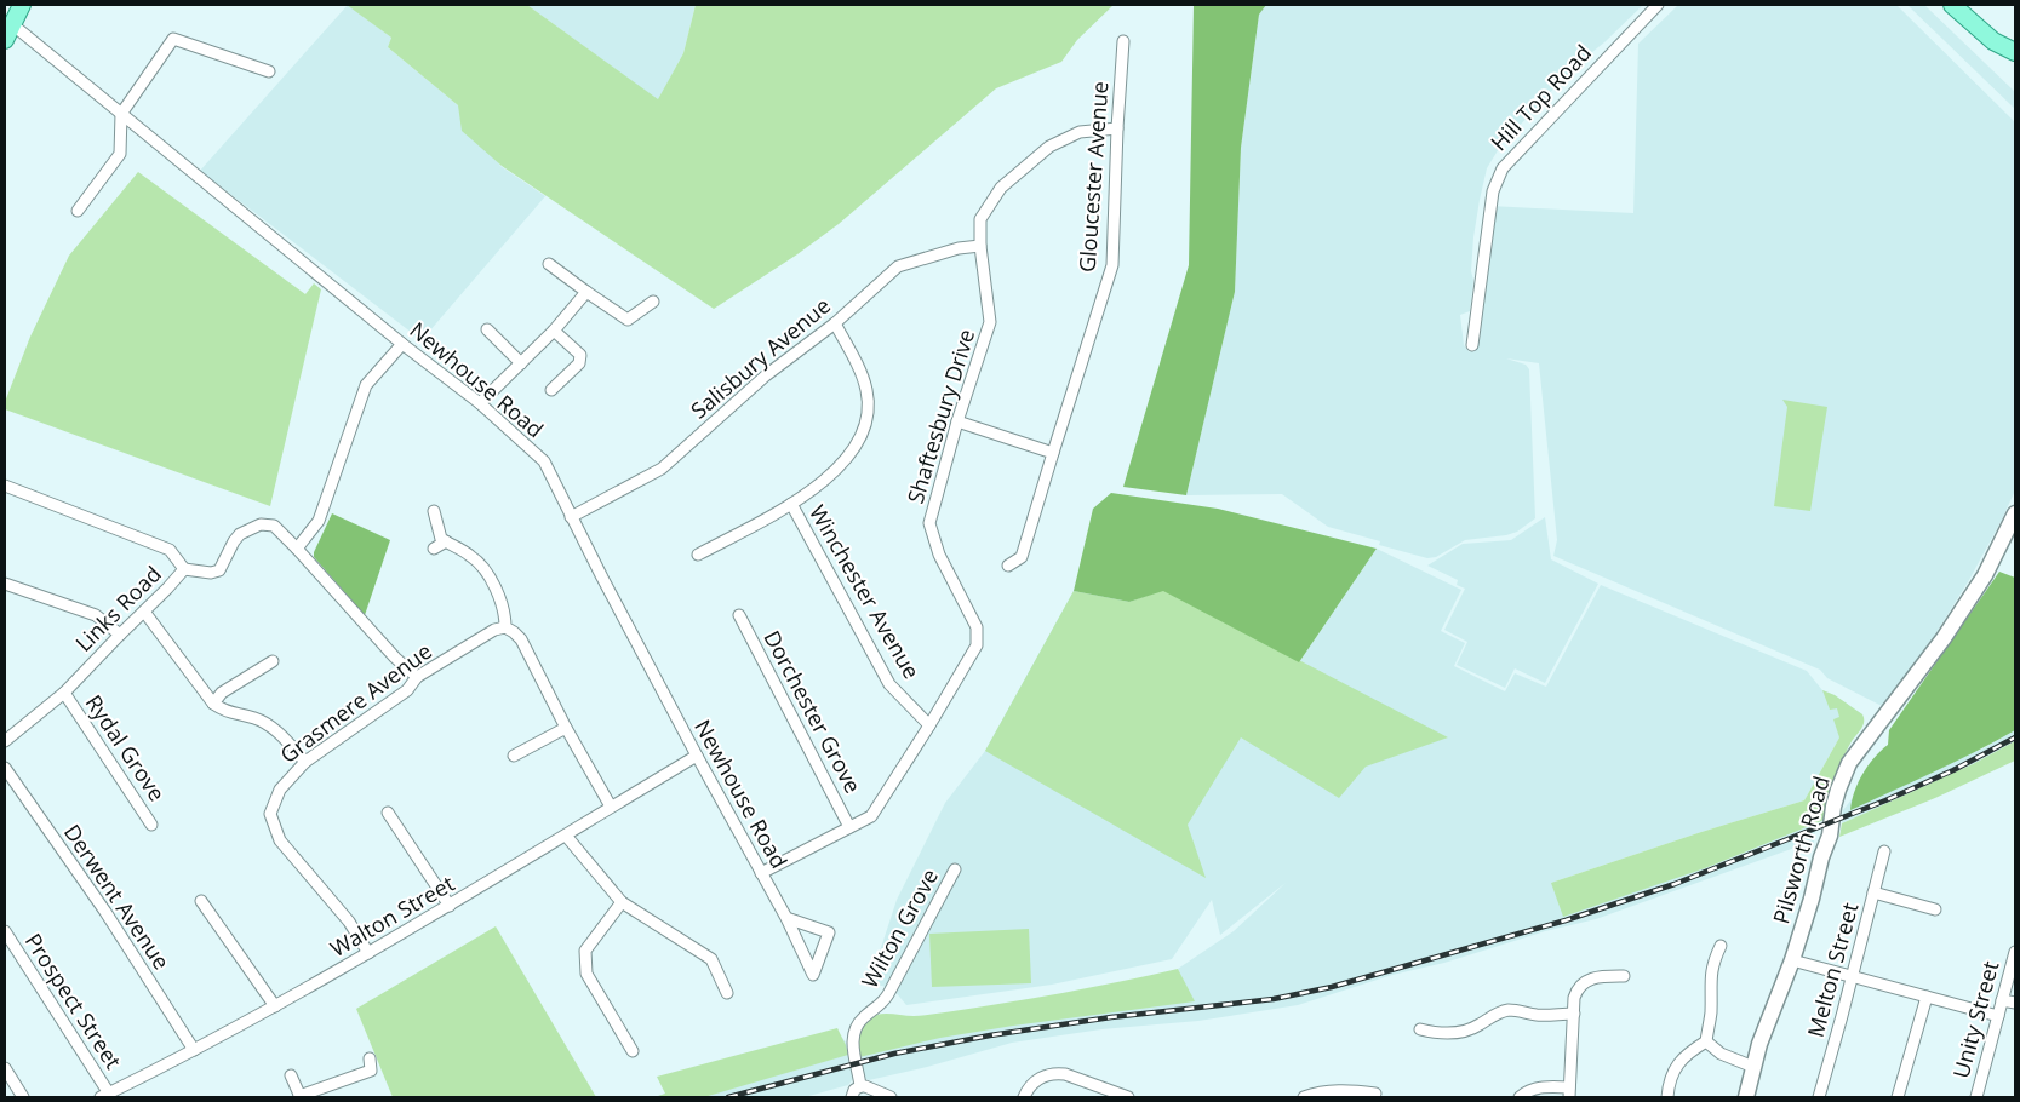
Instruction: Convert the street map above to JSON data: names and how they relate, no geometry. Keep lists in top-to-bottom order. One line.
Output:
{"streets":{"street":["Hill Top Road","Gloucester Avenue","Salisbury Avenue","Newhouse Road","Shaftesbury Drive","Winchester Avenue","Links Road","Grasmere Avenue","Dorchester Grove","Rydal Grove","Pilsworth Road","Derwent Avenue","Walton Street","Wilton Grove","Melton Street","Prospect Street","Unity Street"]},"crossings":[["Gloucester Avenue","Shaftesbury Drive"],["Salisbury Avenue","Newhouse Road"],["Salisbury Avenue","Shaftesbury Drive"],["Newhouse Road","Shaftesbury Drive"],["Newhouse Road","Walton Street"],["Shaftesbury Drive","Winchester Avenue"],["Shaftesbury Drive","Dorchester Grove"],["Links Road","Rydal Grove"],["Grasmere Avenue","Walton Street"],["Derwent Avenue","Walton Street"],["Walton Street","Prospect Street"]]}
